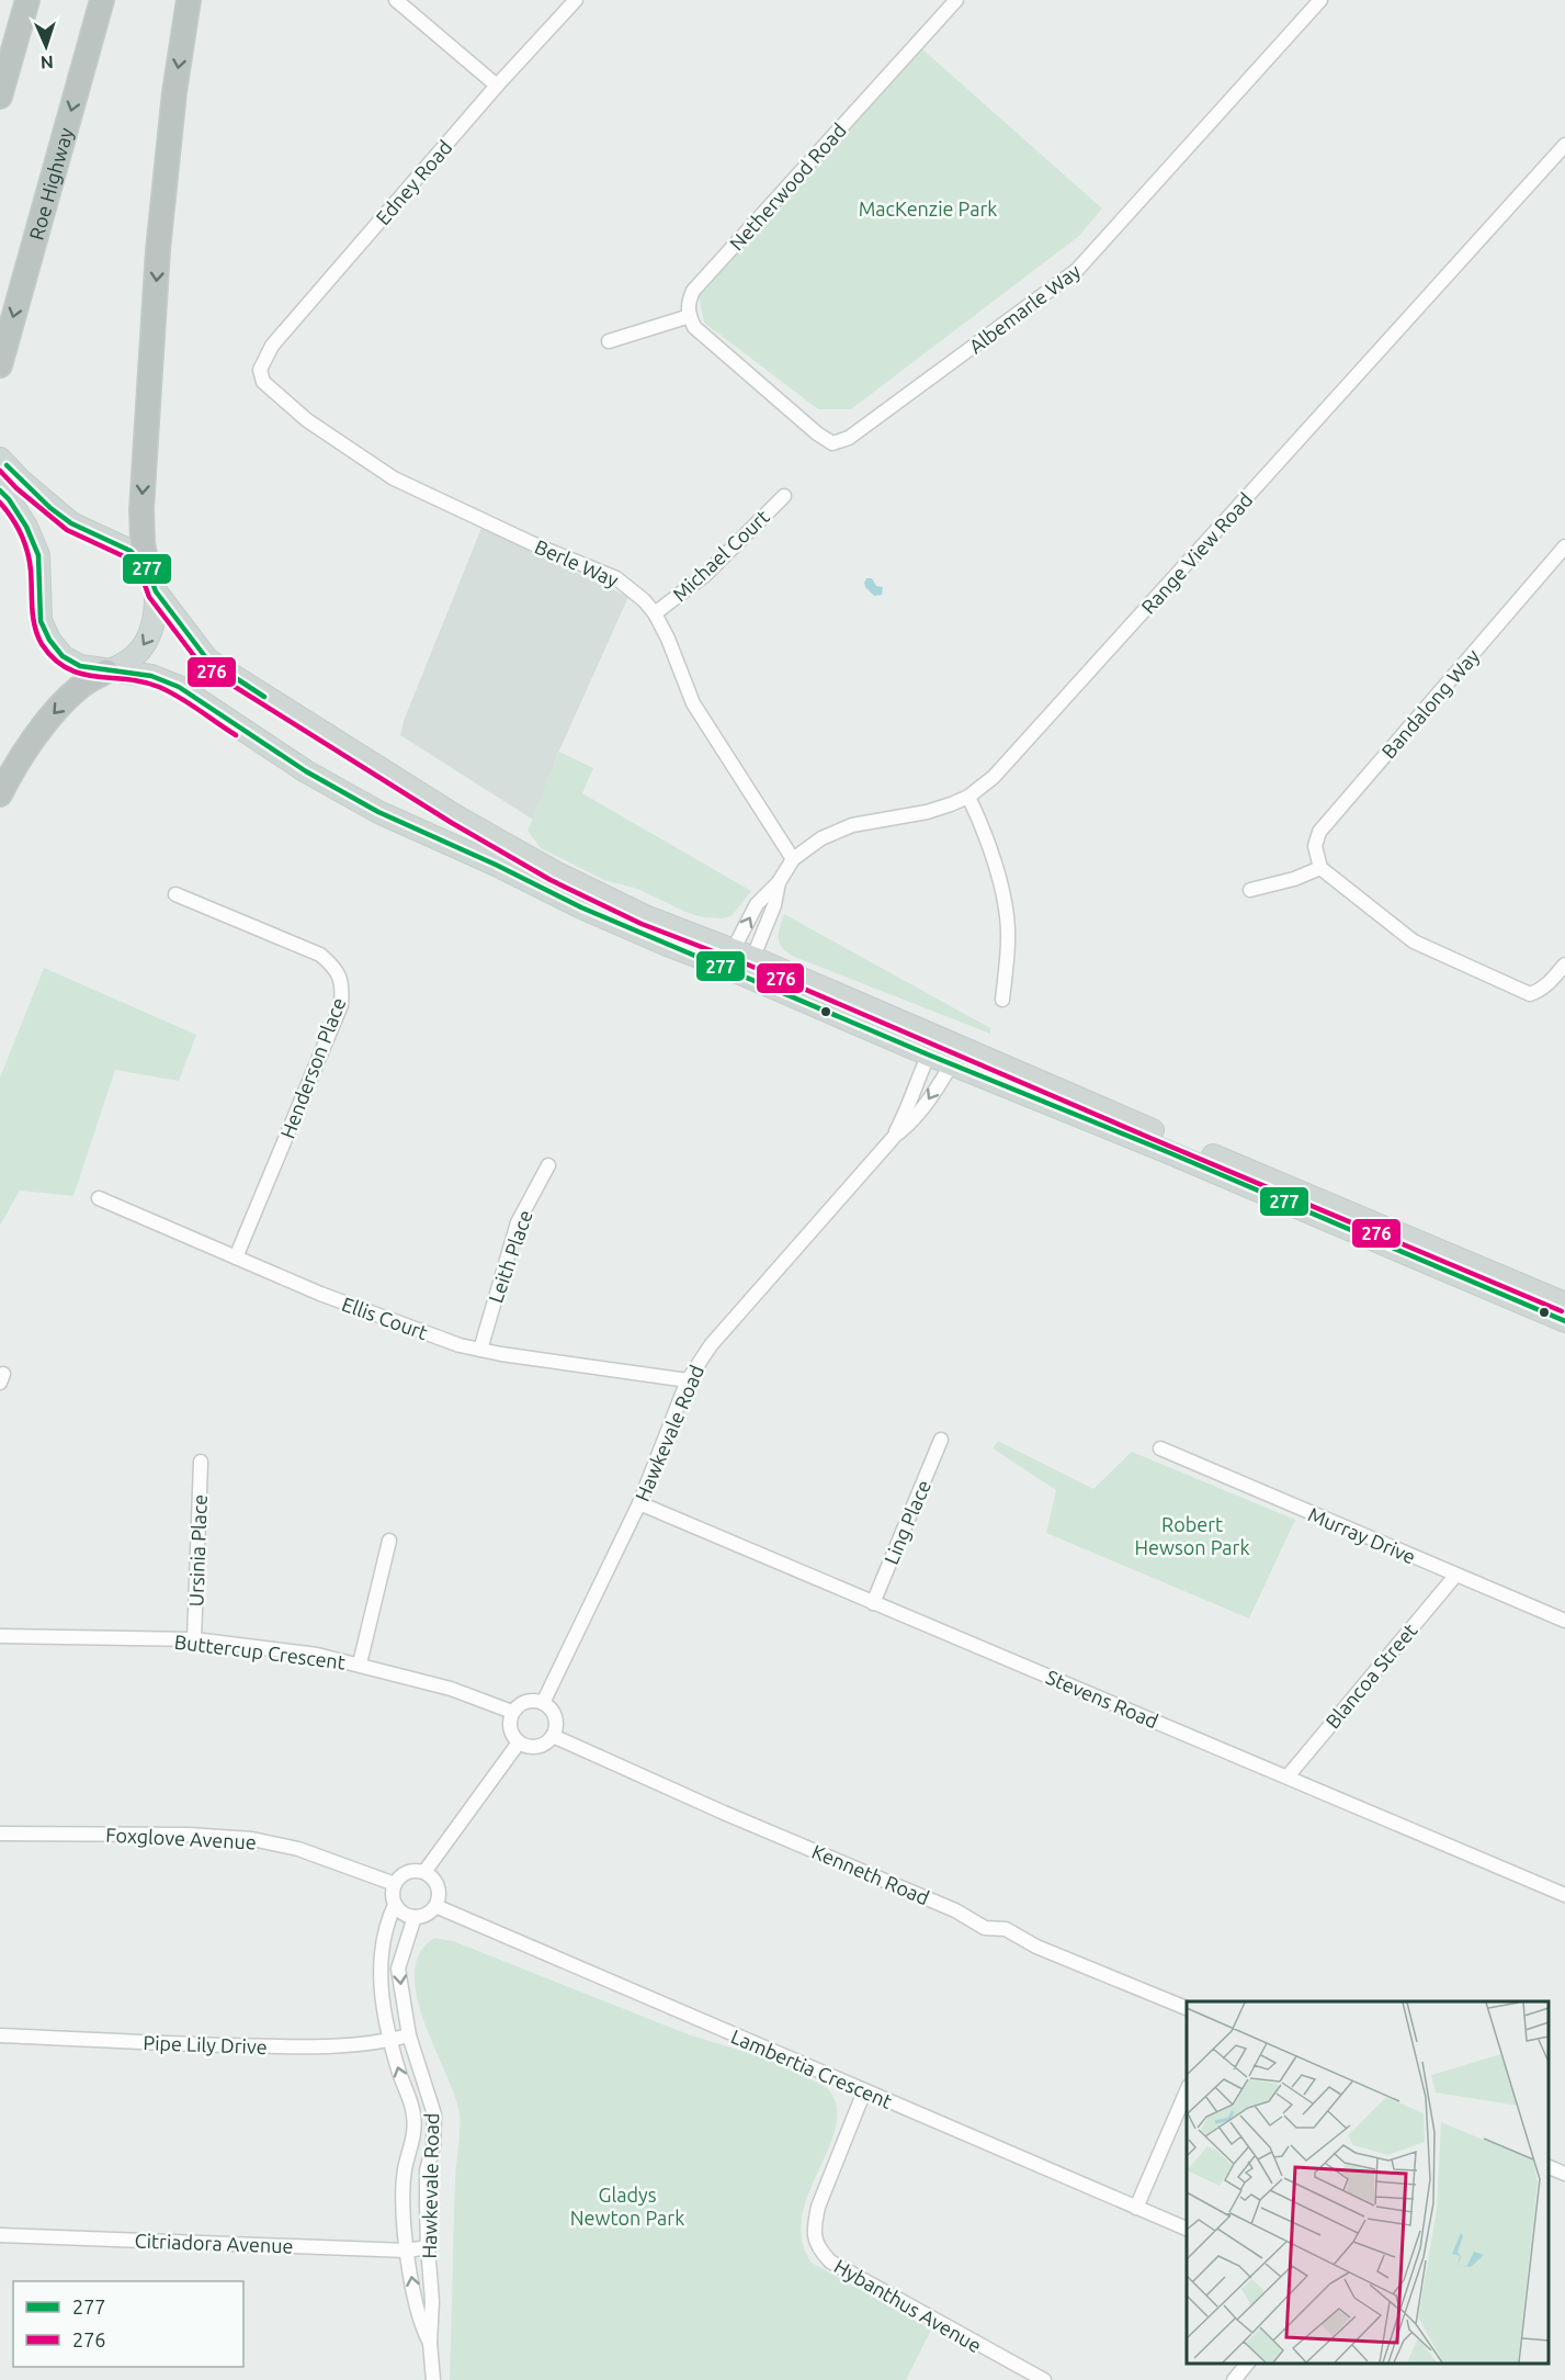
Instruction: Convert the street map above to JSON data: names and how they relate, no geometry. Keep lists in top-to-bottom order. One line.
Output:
{"streets":{"highway":["Roe Highway"],"street":["Edney Road","Netherwood Road","Albemarle Way","Range View Road","Michael Court","Berle Way","Bandalong Way","Henderson Place","Leith Place","Ellis Court","Hawkevale Road","Ling Place","Murray Drive","Ursinia Place","Buttercup Crescent","Blancoa Street","Stevens Road","Foxglove Avenue","Kenneth Road","Pipe Lily Drive","Lambertia Crescent","Citriadora Avenue","Hybanthus Avenue"]},"crossings":[["Edney Road","Berle Way"],["Netherwood Road","Albemarle Way"],["Range View Road","Berle Way"],["Michael Court","Berle Way"],["Henderson Place","Ellis Court"],["Leith Place","Ellis Court"],["Ellis Court","Hawkevale Road"],["Hawkevale Road","Buttercup Crescent"],["Hawkevale Road","Stevens Road"],["Hawkevale Road","Foxglove Avenue"],["Hawkevale Road","Kenneth Road"],["Hawkevale Road","Pipe Lily Drive"],["Hawkevale Road","Lambertia Crescent"],["Hawkevale Road","Citriadora Avenue"],["Ling Place","Stevens Road"],["Murray Drive","Blancoa Street"],["Ursinia Place","Buttercup Crescent"],["Buttercup Crescent","Kenneth Road"],["Blancoa Street","Stevens Road"],["Foxglove Avenue","Lambertia Crescent"],["Lambertia Crescent","Hybanthus Avenue"]],"parks":["MacKenzie Park","Robert Hewson Park","Gladys Newton Park"],"lines":["transit line 277","transit line 276"],"legend":["277","276"],"north":"bottom"}
